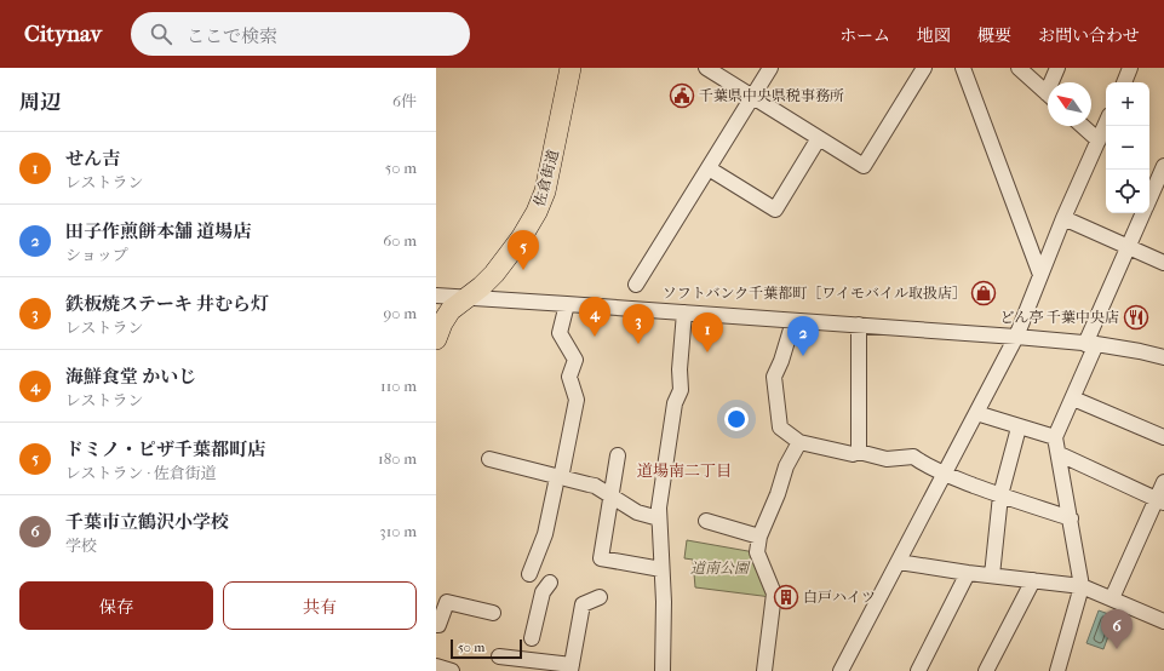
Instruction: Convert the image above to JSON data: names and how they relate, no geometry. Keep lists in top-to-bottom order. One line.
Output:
{"streets":{"highway":["佐倉街道"]},"districts":["道場南二丁目"],"parks":["道南公園"],"places":{"public building":["千葉県中央県税事務所"],"shop":["ソフトバンク千葉都町［ワイモバイル取扱店］"],"restaurant":["どん亭 千葉中央店"],"building":["白戸ハイツ"]},"scale_bar":"50 m","north":"top left","page":{"header":"Citynav","search":"ここで検索","nav":["ホーム","地図","概要","お問い合わせ"],"heading":["周辺","6件"],"map_buttons":["+","−"],"list":[{"mark":"1","name":"せん吉","note":"レストラン","value":"50 m"},{"mark":"2","name":"田子作煎餅本舗 道場店","note":"ショップ","value":"60 m"},{"mark":"3","name":"鉄板焼ステーキ 井むら灯","note":"レストラン","value":"90 m"},{"mark":"4","name":"海鮮食堂 かいじ","note":"レストラン","value":"110 m"},{"mark":"5","name":"ドミノ・ピザ千葉都町店","note":"レストラン · 佐倉街道","value":"180 m"},{"mark":"6","name":"千葉市立鶴沢小学校","note":"学校","value":"310 m"}],"pins":["5","4","3","1","2","6"],"buttons":["保存","共有"],"scale":"50 m"}}
